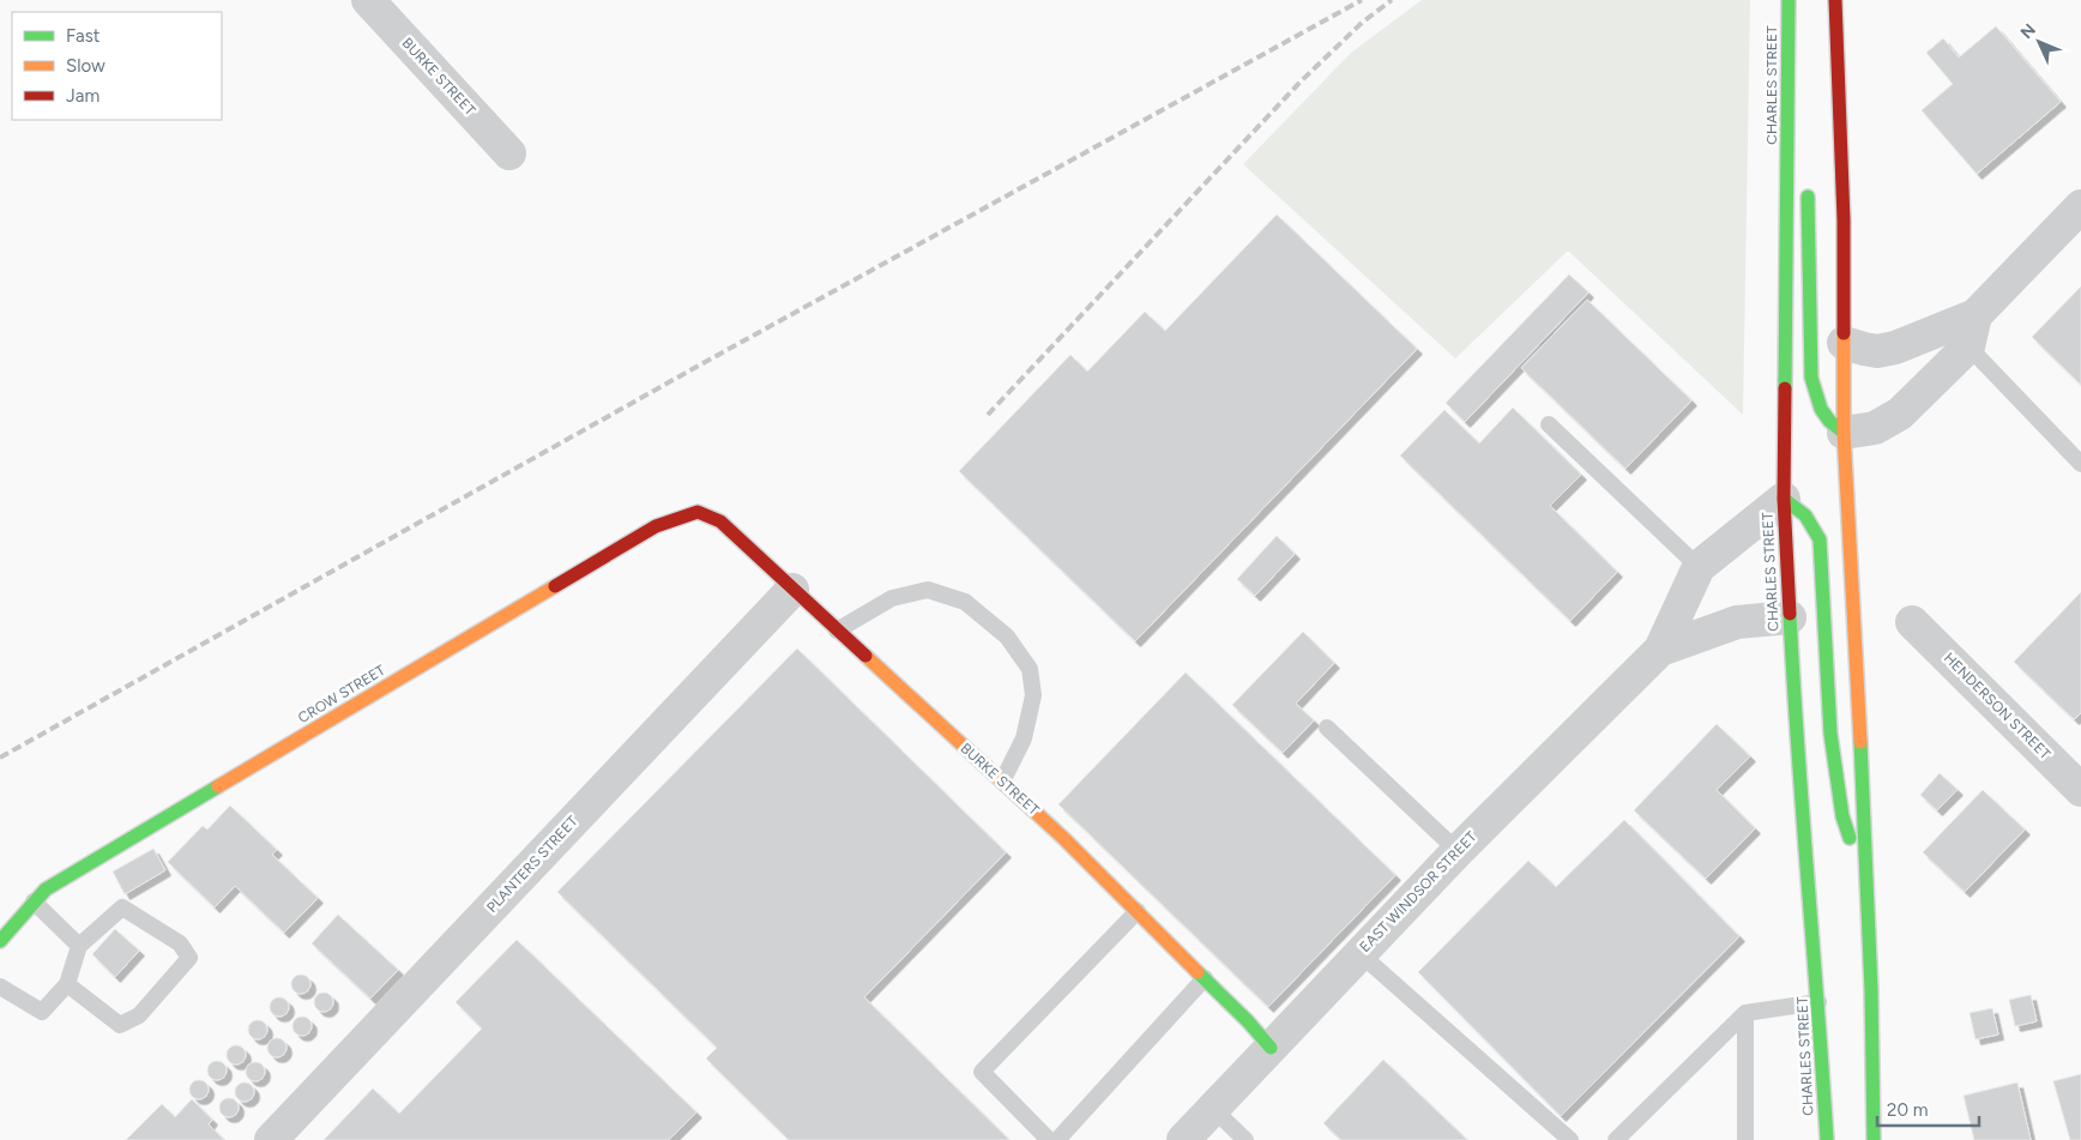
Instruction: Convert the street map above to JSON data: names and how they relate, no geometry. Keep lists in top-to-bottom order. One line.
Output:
{"streets":{"main road":["BURKE STREET","CHARLES STREET","CROW STREET"],"street":["HENDERSON STREET","PLANTERS STREET","EAST WINDSOR STREET"]},"crossings":[["BURKE STREET","CROW STREET"],["BURKE STREET","PLANTERS STREET"],["BURKE STREET","EAST WINDSOR STREET"],["CHARLES STREET","EAST WINDSOR STREET"]],"legend":["Fast","Slow","Jam"],"scale_bar":"20 m","north":"top left"}
